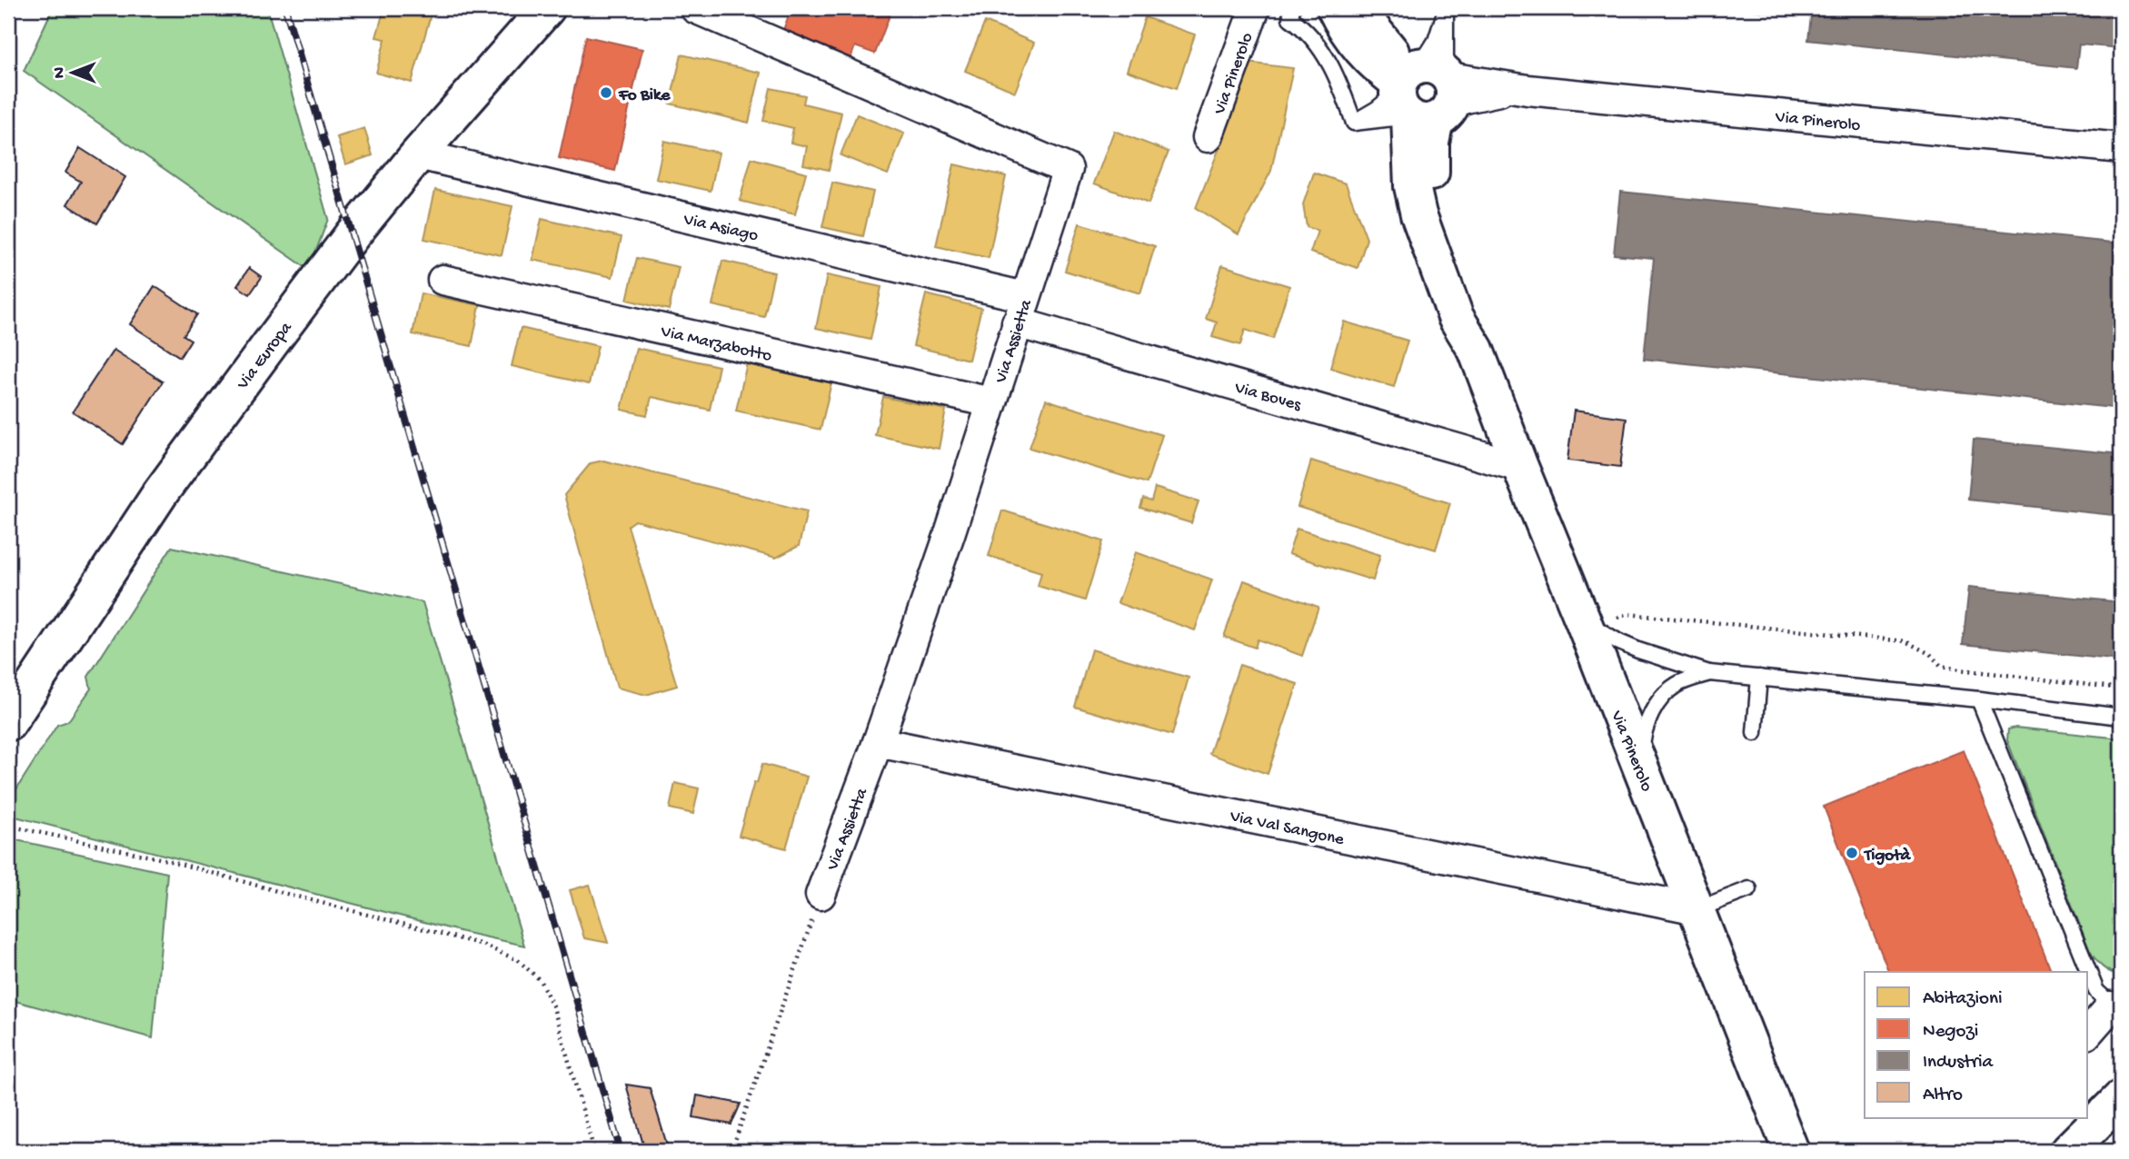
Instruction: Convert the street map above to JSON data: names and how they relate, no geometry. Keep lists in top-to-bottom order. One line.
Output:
{"streets":{"main road":["Via Pinerolo","Via Europa"],"street":["Via Asiago","Via Assietta","Via Marzabotto","Via Boves","Via Val Sangone"]},"crossings":[["Via Pinerolo","Via Boves"],["Via Pinerolo","Via Val Sangone"],["Via Asiago","Via Assietta"],["Via Asiago","Via Europa"],["Via Asiago","Via Boves"],["Via Assietta","Via Marzabotto"],["Via Assietta","Via Boves"],["Via Assietta","Via Val Sangone"]],"places":["Fo Bike","Tigotà"],"legend":["Abitazioni","Negozi","Industria","Altro"],"north":"left"}
